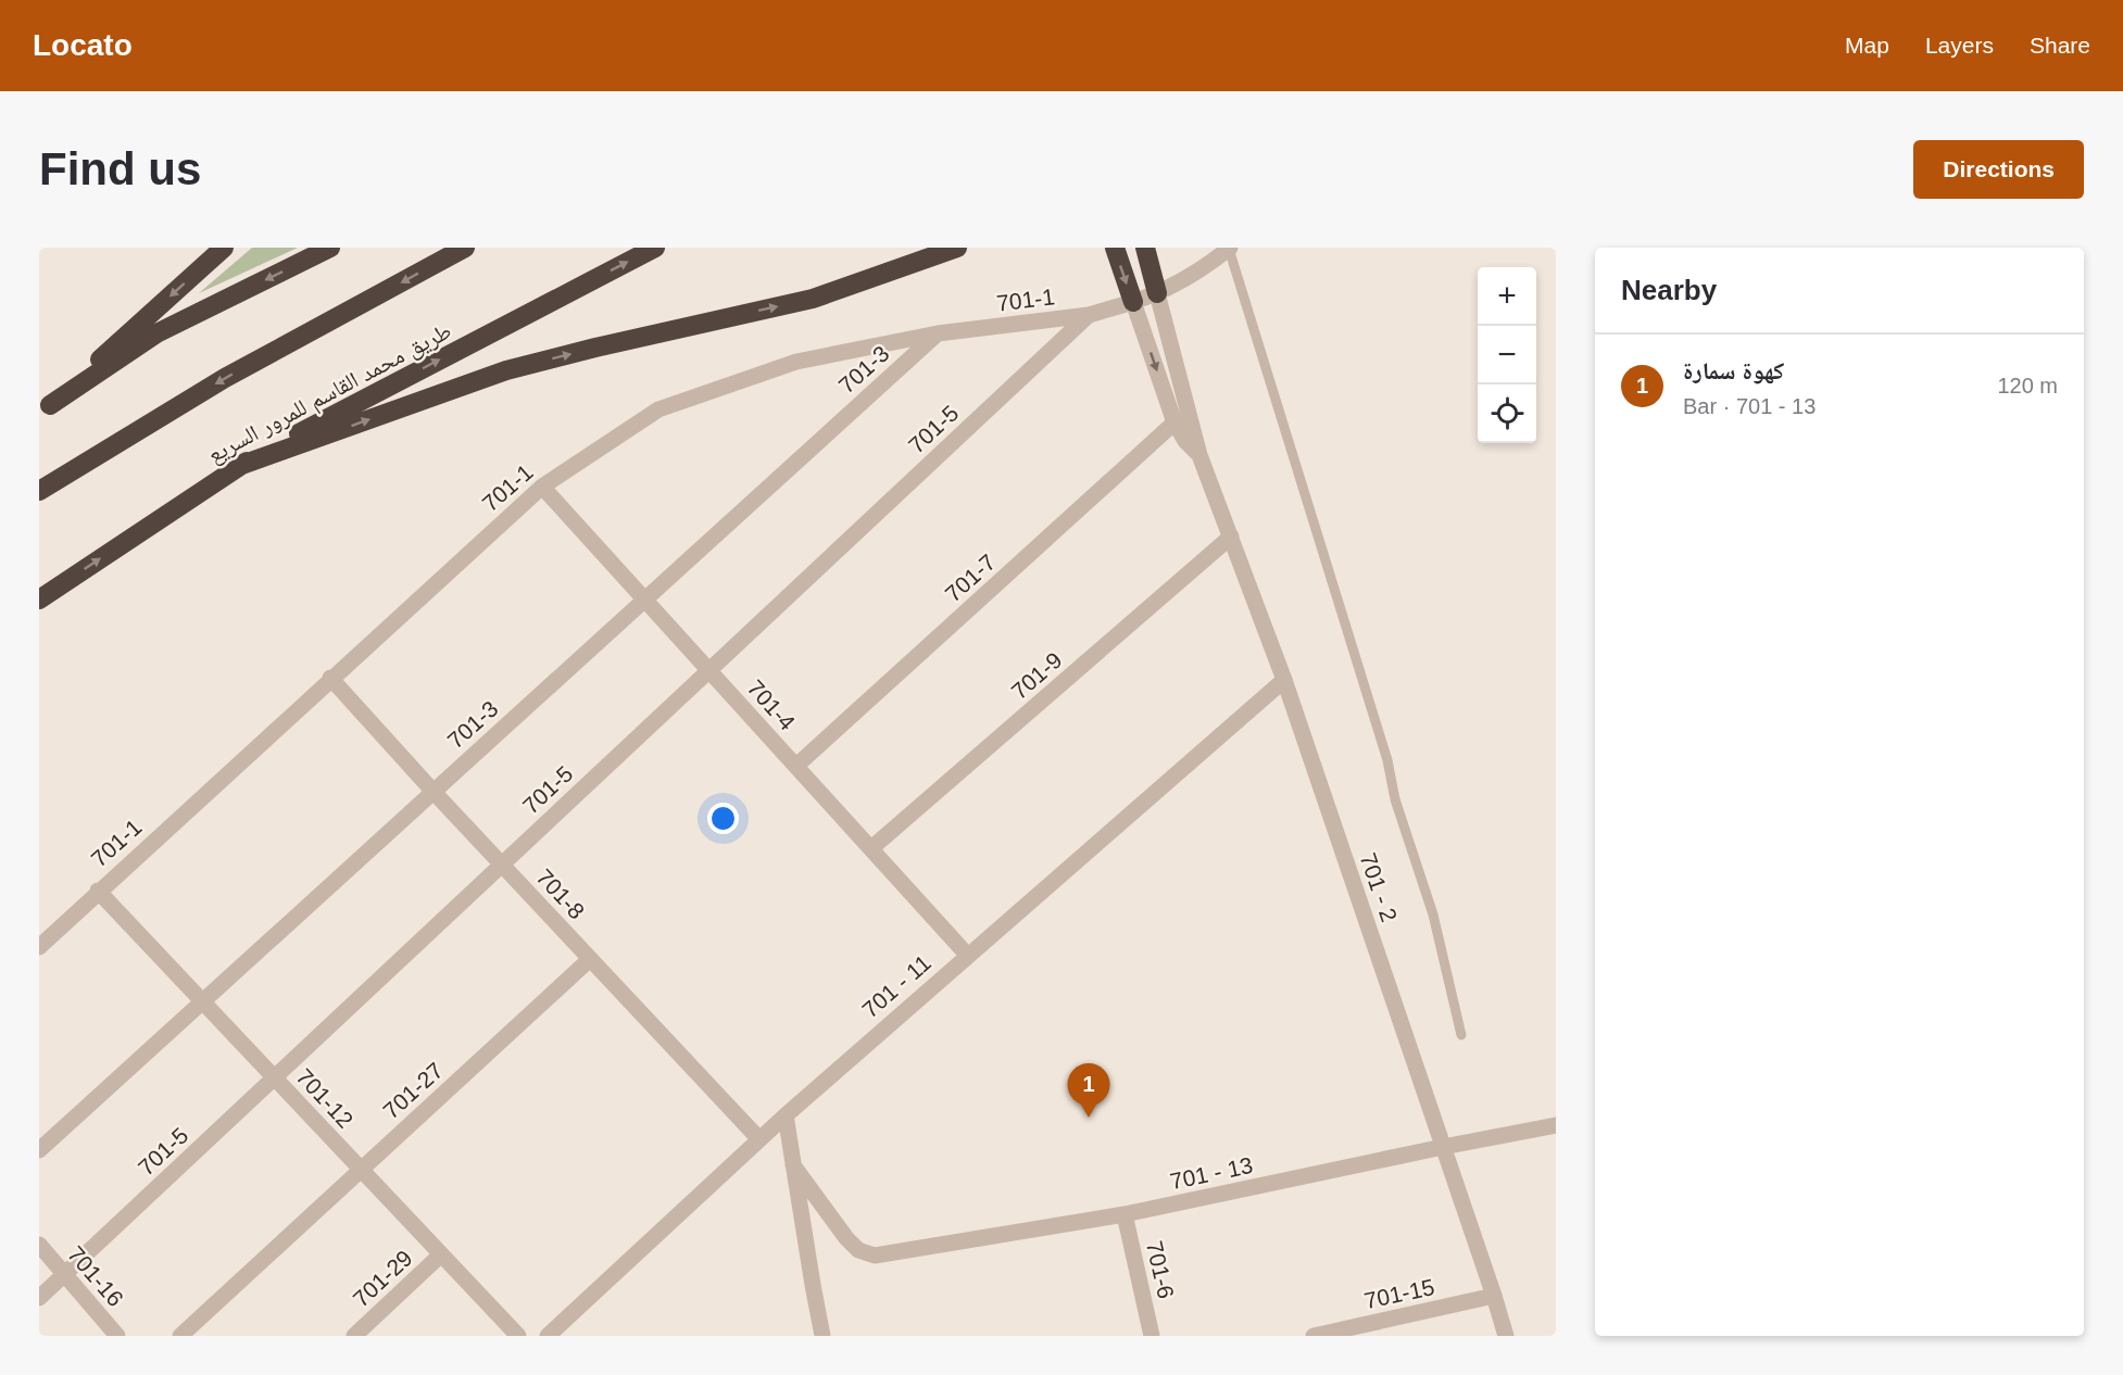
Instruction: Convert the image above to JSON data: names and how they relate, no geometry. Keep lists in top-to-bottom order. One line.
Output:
{"streets":{"highway":["طريق محمد القاسم للمرور السريع"],"street":["701-1","701-3","701-5","701-7","701-9","701-4","701 - 2","701-8","701 - 11","701-27","701-12","701 - 13","701-6","701-16","701-29","701-15"]},"crossings":[["701-1","701-3"],["701-1","701-5"],["701-1","701-4"],["701-1","701-8"],["701-1","701-12"],["701-3","701-4"],["701-3","701-8"],["701-3","701-12"],["701-5","701-4"],["701-5","701-8"],["701-5","701-12"],["701-5","701-16"],["701-7","701-4"],["701-9","701-4"],["701-9","701 - 2"],["701-4","701 - 11"],["701 - 2","701 - 11"],["701 - 2","701 - 13"],["701 - 2","701-15"],["701-8","701 - 11"],["701-8","701-27"],["701-27","701-12"],["701-12","701-29"],["701 - 13","701-6"]],"page":{"header":"Locato","nav":["Map","Layers","Share"],"buttons":"Directions","title":"Find us","heading":"Nearby","map_buttons":["+","−"],"list":[{"mark":"1","name":"كهوة سمارة","note":"Bar · 701 - 13","value":"120 m"}],"pins":"1"}}
